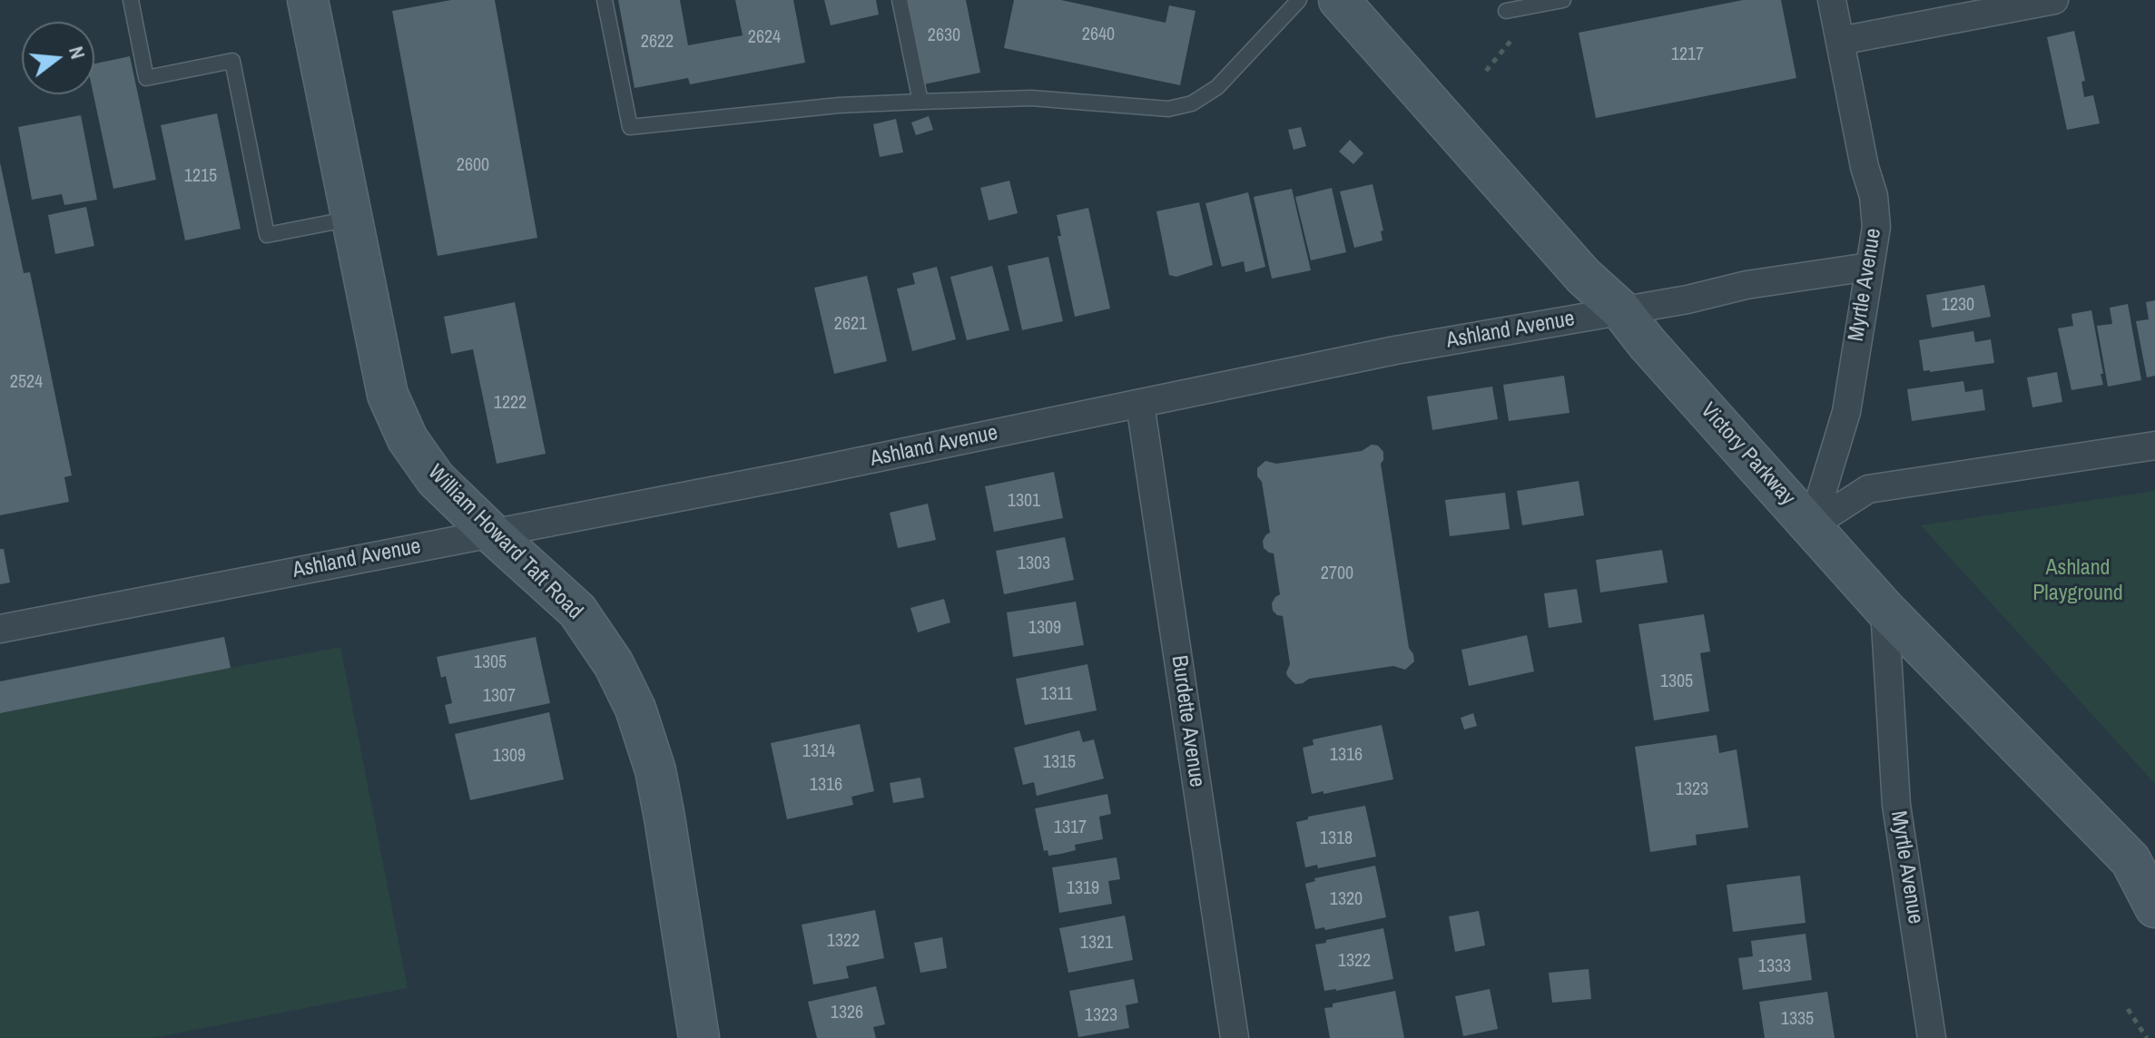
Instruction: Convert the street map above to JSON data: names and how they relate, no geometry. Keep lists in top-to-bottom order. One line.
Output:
{"streets":{"street":["Myrtle Avenue","Ashland Avenue","Victory Parkway","William Howard Taft Road","Burdette Avenue"]},"crossings":[["Myrtle Avenue","Ashland Avenue"],["Myrtle Avenue","Victory Parkway"],["Ashland Avenue","Victory Parkway"],["Ashland Avenue","William Howard Taft Road"],["Ashland Avenue","Burdette Avenue"]],"parks":["Ashland Playground"],"house_numbers":["2640","2630","2624","2622","1217","2600","1215","1230","2621","2524","1222","1301","1303","2700","1309","1305","1305","1311","1307","1314","1316","1309","1315","1316","1323","1317","1318","1319","1320","1322","1321","1322","1333","1326","1323","1335"],"north":"right"}
